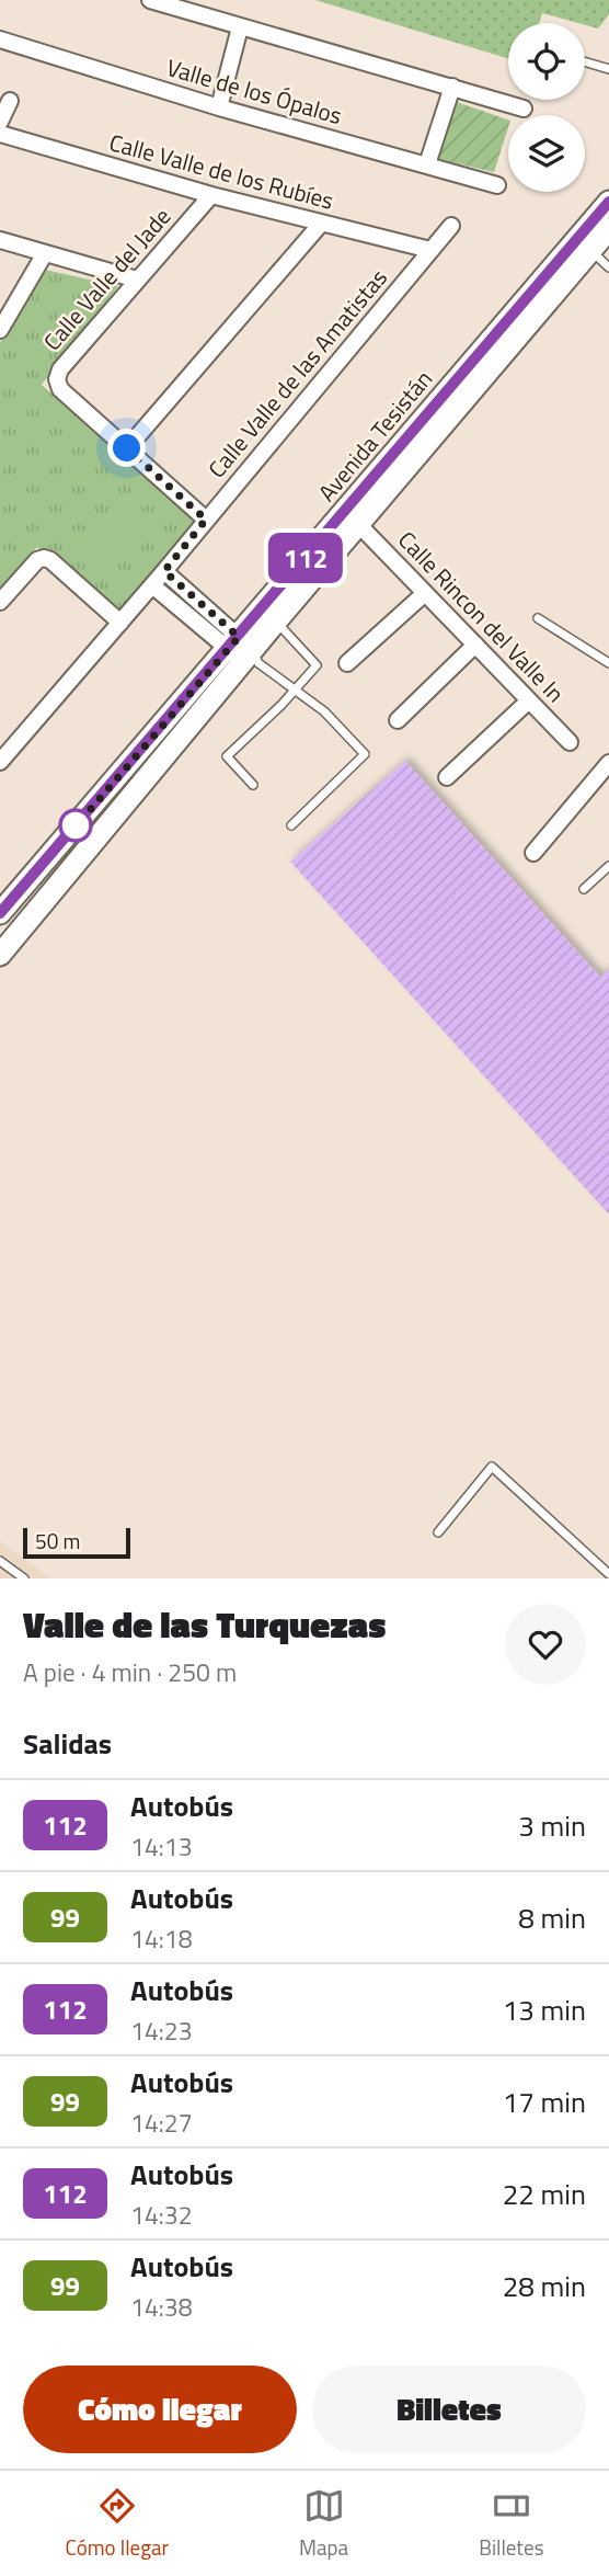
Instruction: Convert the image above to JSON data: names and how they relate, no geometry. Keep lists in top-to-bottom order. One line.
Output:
{"streets":{"street":["Valle de los Ópalos","Calle Valle de los Rubíes","Calle Valle del Jade","Calle Valle de las Amatistas","Avenida Tesistán","Calle Rincon del Valle In"]},"crossings":[["Calle Valle de los Rubíes","Calle Valle del Jade"],["Calle Valle de los Rubíes","Calle Valle de las Amatistas"],["Calle Valle del Jade","Calle Valle de las Amatistas"],["Avenida Tesistán","Calle Rincon del Valle In"]],"lines":["bus line 112"],"scale_bar":"50 m","page":{"on_map":"112","scale":"50 m","heading":[["Valle de las Turquezas","A pie · 4 min · 250 m"],"Salidas"],"list":[{"mark":"112","name":"Autobús","note":"14:13","value":"3 min"},{"mark":"99","name":"Autobús","note":"14:18","value":"8 min"},{"mark":"112","name":"Autobús","note":"14:23","value":"13 min"},{"mark":"99","name":"Autobús","note":"14:27","value":"17 min"},{"mark":"112","name":"Autobús","note":"14:32","value":"22 min"},{"mark":"99","name":"Autobús","note":"14:38","value":"28 min"}],"buttons":["Cómo llegar","Billetes"],"tabs":["Cómo llegar","Mapa","Billetes"]}}
